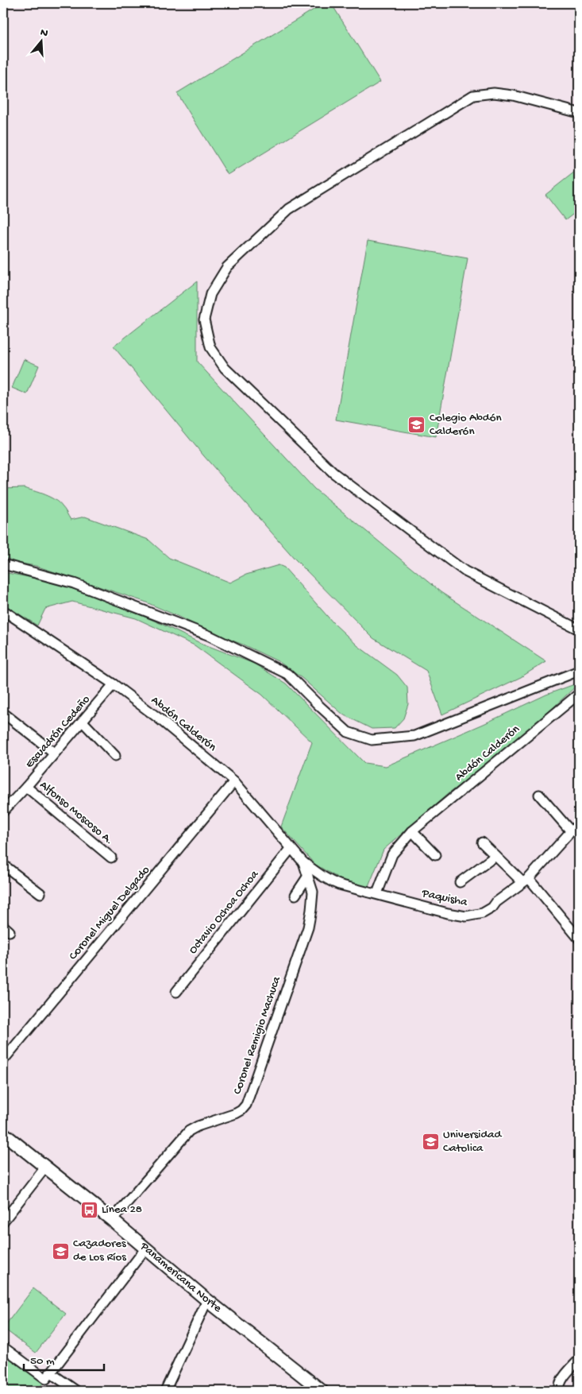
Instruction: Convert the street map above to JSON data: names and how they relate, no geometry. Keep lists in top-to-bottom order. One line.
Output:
{"streets":{"main road":["Panamericana Norte"],"street":["Abdón Calderón","Escuadrón Cedeño","Alfonso Moscoso A.","Paquisha","Octavio Ochoa Ochoa","Coronel Miguel Delgado","Coronel Remigio Machuca"]},"crossings":[["Abdón Calderón","Escuadrón Cedeño"],["Abdón Calderón","Paquisha"],["Abdón Calderón","Octavio Ochoa Ochoa"],["Abdón Calderón","Coronel Miguel Delgado"],["Abdón Calderón","Coronel Remigio Machuca"],["Escuadrón Cedeño","Alfonso Moscoso A."],["Coronel Remigio Machuca","Panamericana Norte"]],"places":{"school or university":["Colegio Abdón Calderón","Universidad Catolica","Cazadores de Los Ríos"],"bus stop":["Línea 28"]},"scale_bar":"50 m","north":"top"}
